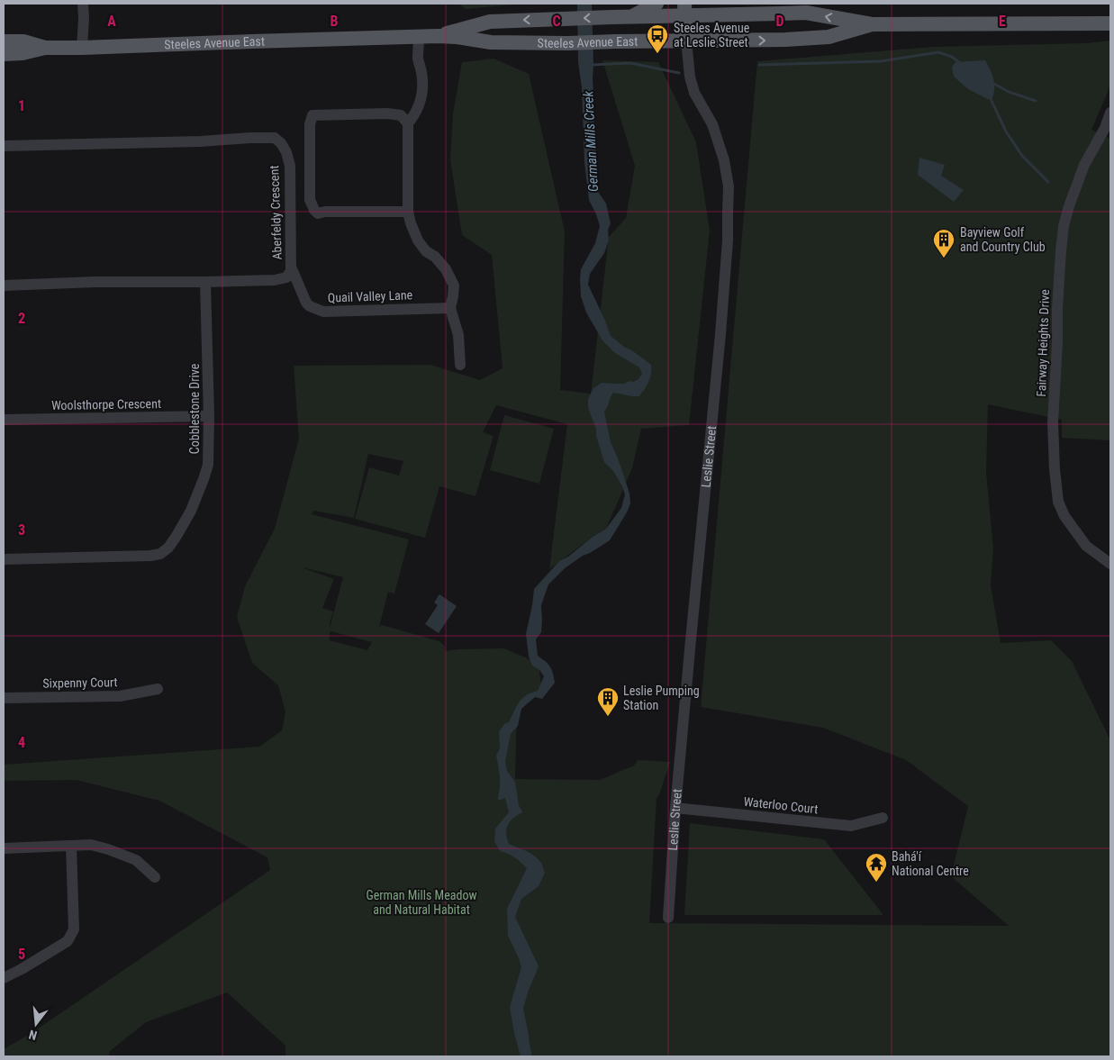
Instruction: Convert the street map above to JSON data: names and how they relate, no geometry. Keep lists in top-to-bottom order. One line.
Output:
{"streets":{"main road":["Steeles Avenue East","Leslie Street"],"street":["Aberfeldy Crescent","Quail Valley Lane","Fairway Heights Drive","Woolsthorpe Crescent","Cobblestone Drive","Sixpenny Court","Waterloo Court"]},"crossings":[["Steeles Avenue East","Leslie Street"],["Aberfeldy Crescent","Quail Valley Lane"],["Aberfeldy Crescent","Cobblestone Drive"],["Woolsthorpe Crescent","Cobblestone Drive"],["Leslie Street","Waterloo Court"]],"water":["German Mills Creek"],"parks":["German Mills Meadow and Natural Habitat"],"places":{"bus stop":["Steeles Avenue at Leslie Street"],"building":["Bayview Golf and Country Club","Leslie Pumping Station"],"temple":["Bahá'í National Centre"]},"north":"bottom","grid":{"columns":["A","B","C","D","E"],"rows":["1","2","3","4","5"]}}
